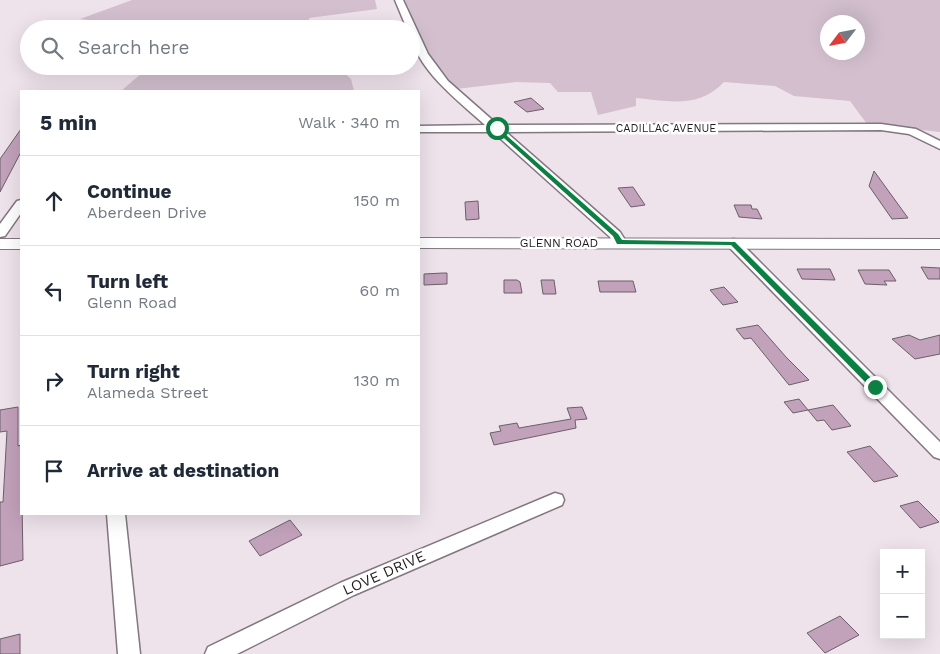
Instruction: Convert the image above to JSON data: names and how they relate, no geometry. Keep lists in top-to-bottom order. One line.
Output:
{"streets":{"street":["CADILLAC AVENUE","GLENN ROAD","LOVE DRIVE"]},"north":"bottom left","page":{"search":"Search here","heading":["5 min","Walk · 340 m"],"list":[["Continue","Aberdeen Drive","150 m"],["Turn left","Glenn Road","60 m"],["Turn right","Alameda Street","130 m"],"Arrive at destination"],"map_buttons":["+","−"]}}
